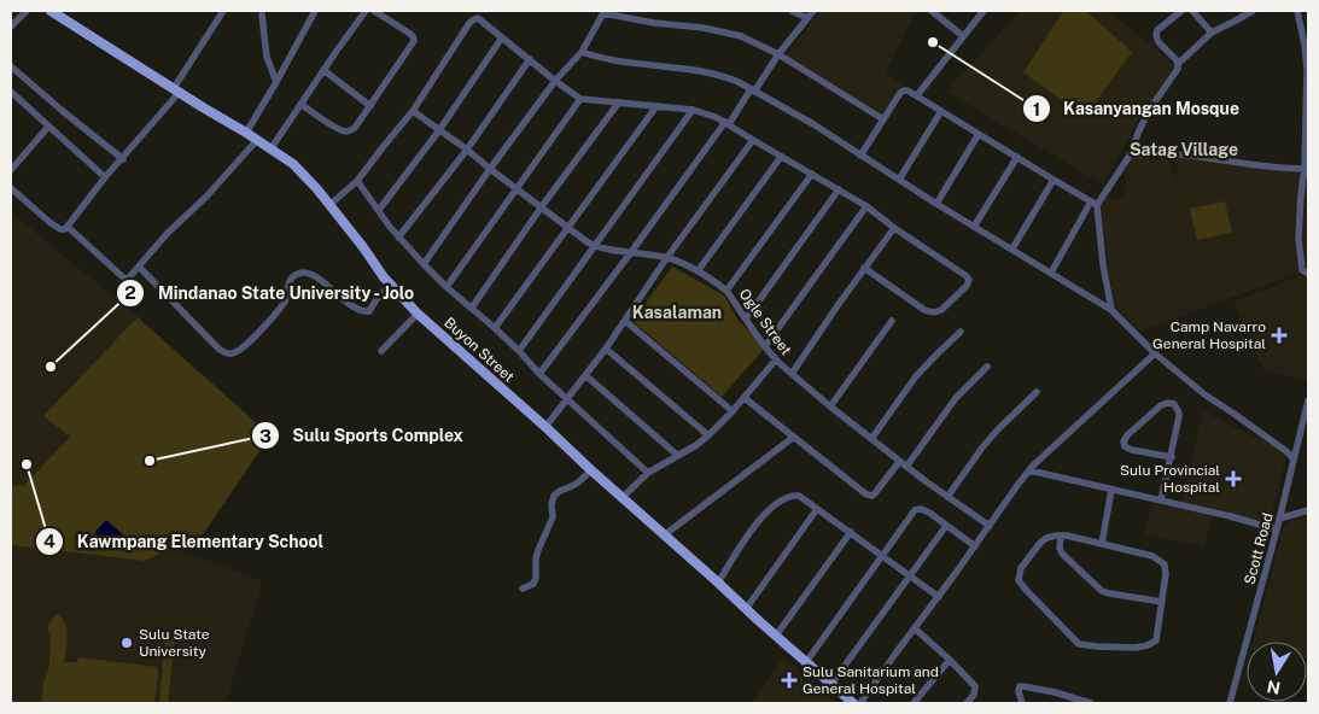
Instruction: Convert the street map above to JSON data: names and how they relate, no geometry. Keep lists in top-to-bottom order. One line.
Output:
{"streets":{"main road":["Buyon Street"],"street":["Ogle Street","Scott Road"]},"districts":["Satag Village","Kasalaman"],"places":{"other":["Kasanyangan Mosque","Mindanao State University - Jolo","Sulu Sports Complex","Kawmpang Elementary School","Sulu State University"],"health":["Camp Navarro General Hospital","Sulu Provincial Hospital","Sulu Sanitarium and General Hospital"]},"north":"bottom"}
